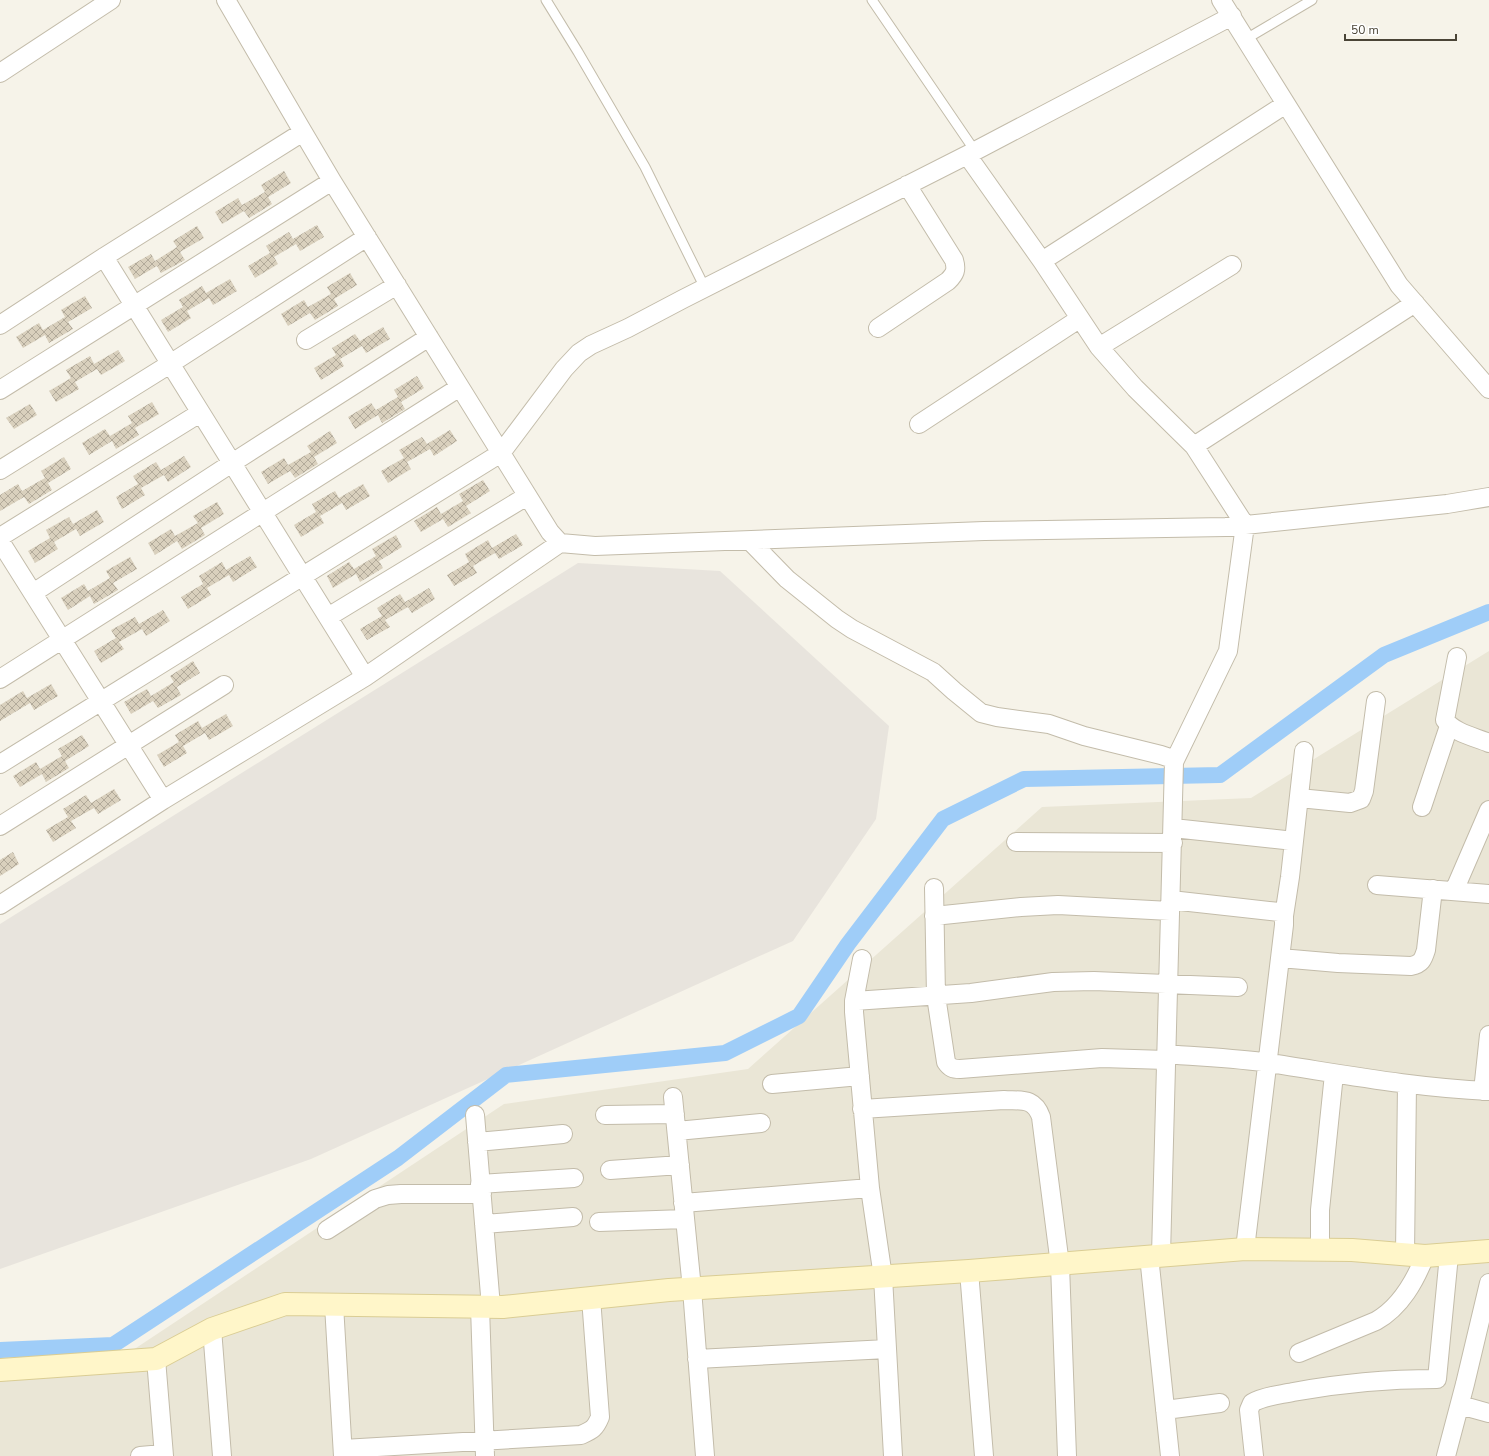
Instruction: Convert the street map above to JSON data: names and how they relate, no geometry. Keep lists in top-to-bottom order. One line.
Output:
{"scale_bar":"50 m"}
